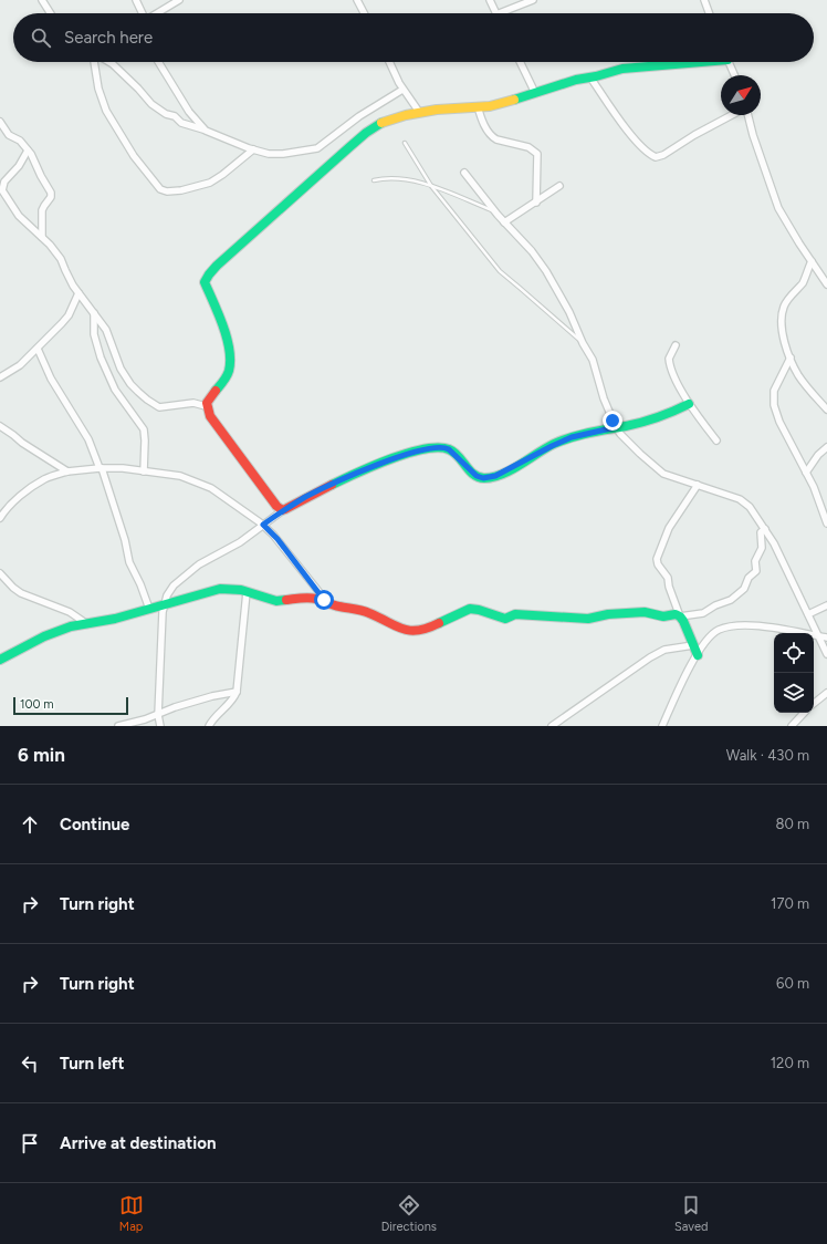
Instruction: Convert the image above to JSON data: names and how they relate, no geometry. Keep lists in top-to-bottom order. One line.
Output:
{"scale_bar":"100 m","north":"top right","page":{"search":"Search here","scale":"100 m","heading":["6 min","Walk · 430 m"],"list":[["Continue","80 m"],["Turn right","170 m"],["Turn right","60 m"],["Turn left","120 m"],"Arrive at destination"],"nav":["Map","Directions","Saved"]}}
